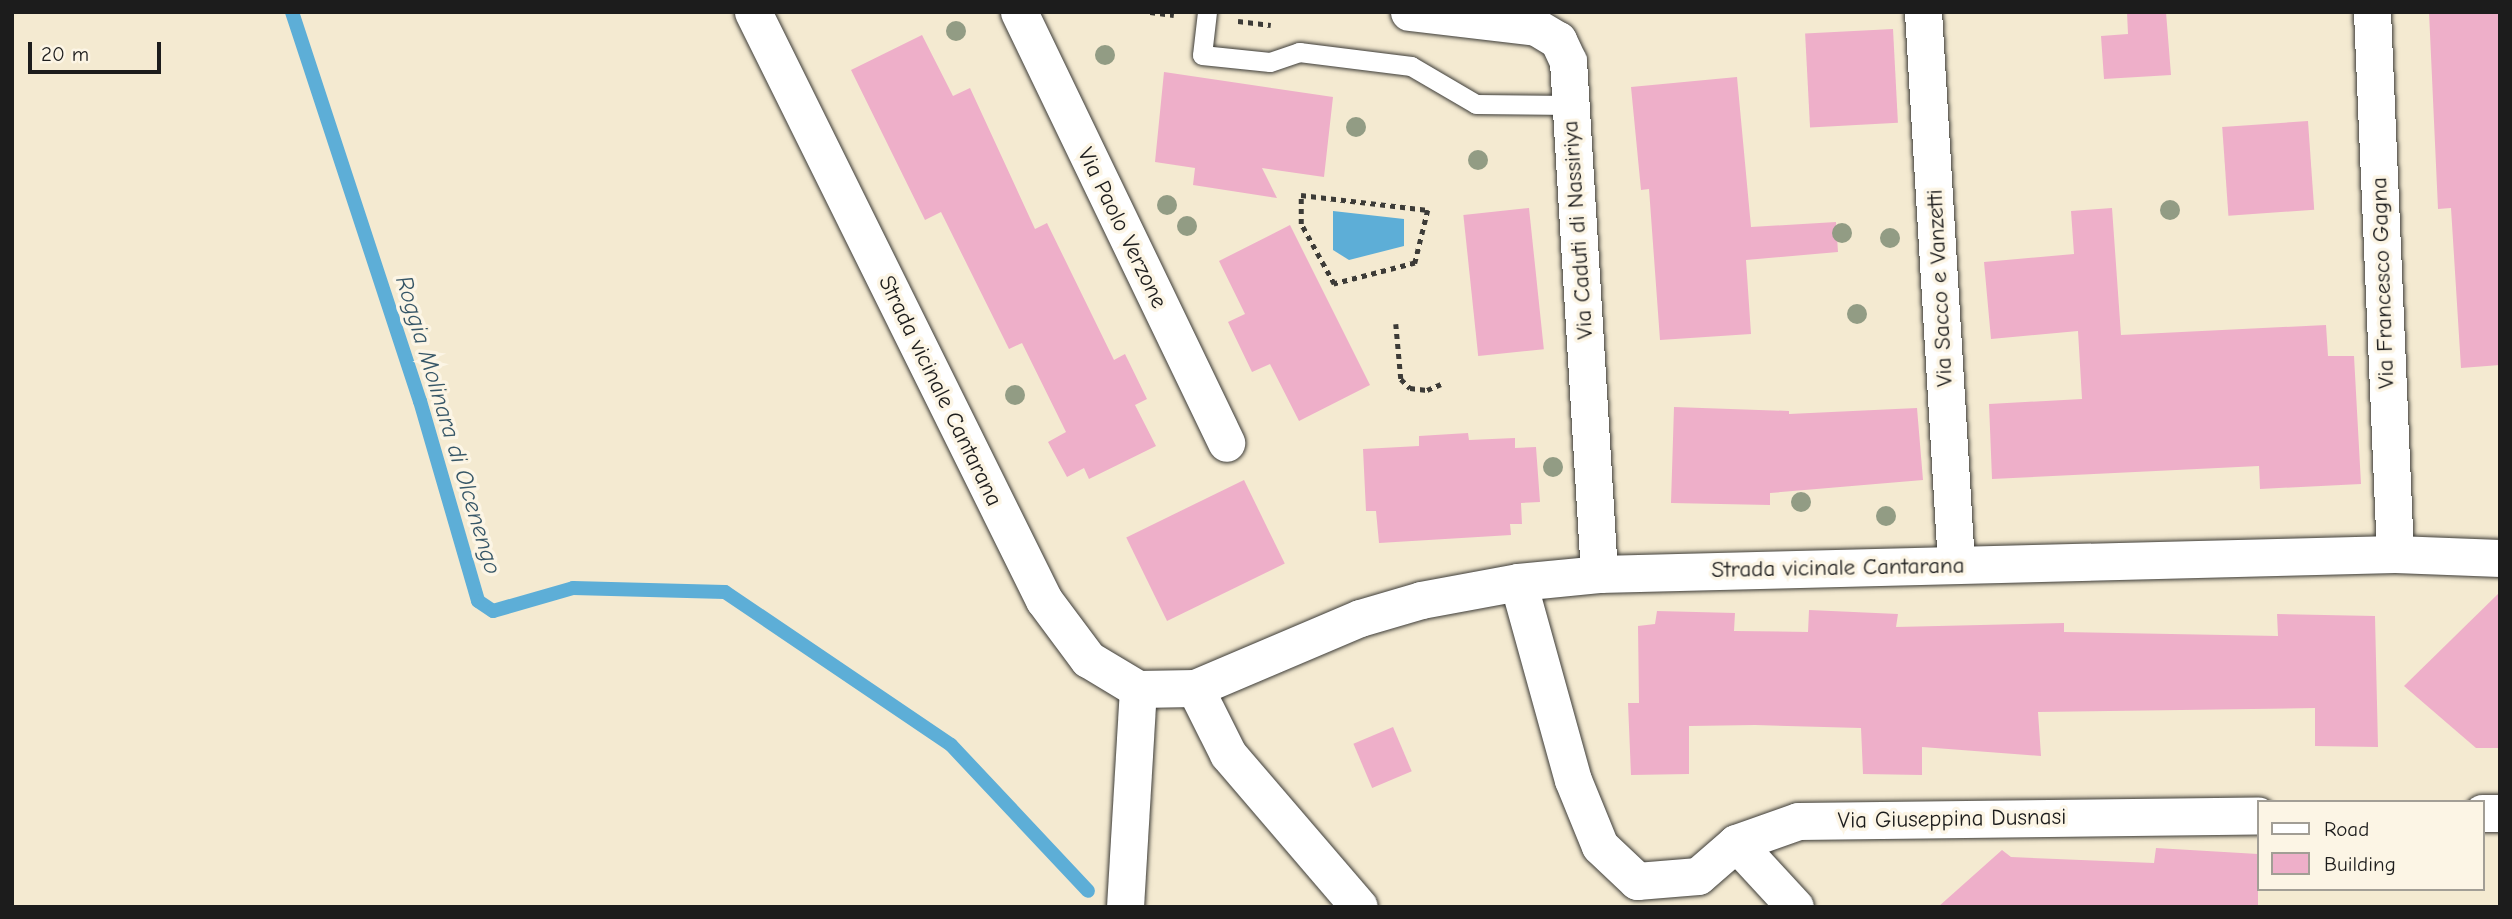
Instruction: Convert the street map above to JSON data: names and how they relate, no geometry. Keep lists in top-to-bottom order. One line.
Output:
{"streets":{"street":["Via Paolo Verzone","Via Caduti di Nassiriya","Via Francesco Gagna","Via Sacco e Vanzetti","Strada vicinale Cantarana","Via Giuseppina Dusnasi"]},"crossings":[["Via Caduti di Nassiriya","Strada vicinale Cantarana"],["Via Francesco Gagna","Strada vicinale Cantarana"],["Via Sacco e Vanzetti","Strada vicinale Cantarana"]],"water":["Roggia Molinara di Olcenengo"],"legend":["Road","Building"],"scale_bar":"20 m"}
